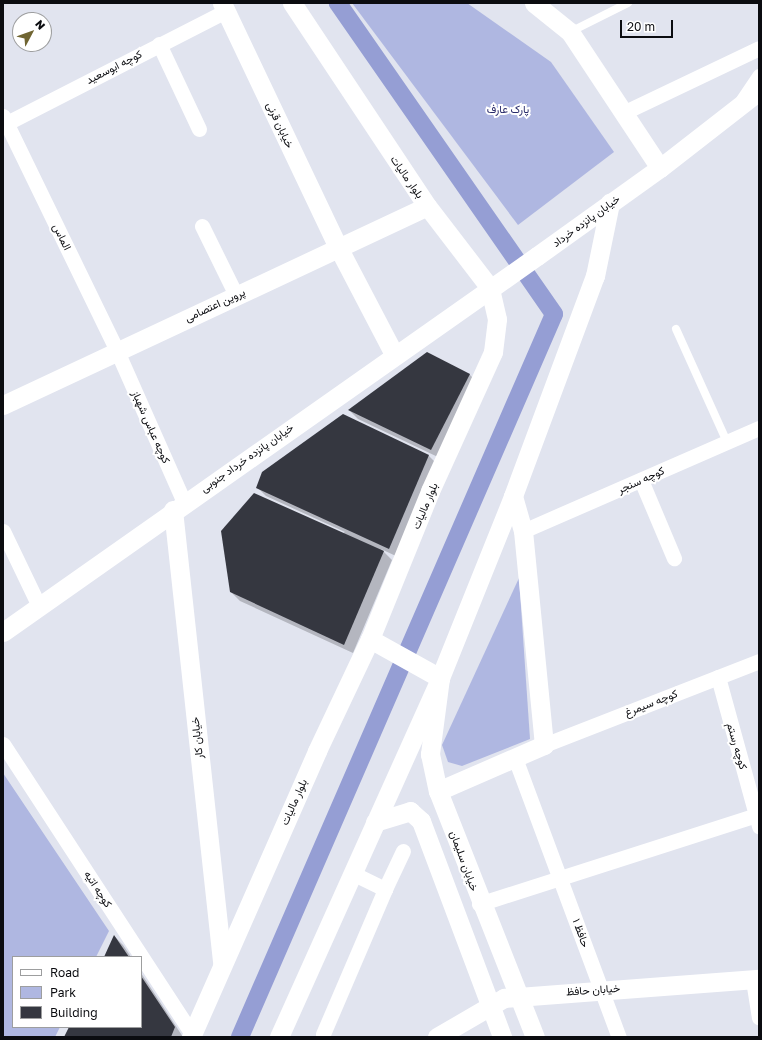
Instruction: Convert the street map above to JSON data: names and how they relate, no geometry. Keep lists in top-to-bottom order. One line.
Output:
{"streets":{"street":["کوچه ابوسعید","خیابان قرنی","بلوار مالیات","خیابان پانزده خرداد","الماس","پروین اعتصامی","کوچه عباس شهباز","خیابان پانزده خرداد جنوبی","کوچه سنجر","کوچه سیمرغ","خیابان کار","کوچه رستم","خیابان سلیمان","کوچه اتیه","حافظ ۱","خیابان حافظ"]},"crossings":[["کوچه ابوسعید","خیابان قرنی"],["کوچه ابوسعید","الماس"],["خیابان قرنی","پروین اعتصامی"],["خیابان قرنی","خیابان پانزده خرداد جنوبی"],["بلوار مالیات","خیابان پانزده خرداد"],["بلوار مالیات","پروین اعتصامی"],["بلوار مالیات","خیابان پانزده خرداد جنوبی"],["بلوار مالیات","خیابان کار"],["بلوار مالیات","کوچه اتیه"],["خیابان پانزده خرداد","خیابان پانزده خرداد جنوبی"],["الماس","پروین اعتصامی"],["الماس","کوچه عباس شهباز"],["پروین اعتصامی","کوچه عباس شهباز"],["کوچه عباس شهباز","خیابان پانزده خرداد جنوبی"],["کوچه عباس شهباز","خیابان کار"],["خیابان پانزده خرداد جنوبی","خیابان کار"],["کوچه سیمرغ","کوچه رستم"],["خیابان سلیمان","خیابان حافظ"],["حافظ ۱","خیابان حافظ"]],"parks":["پارک عارف"],"legend":["Road","Park","Building"],"scale_bar":"20 m","north":"top right"}
